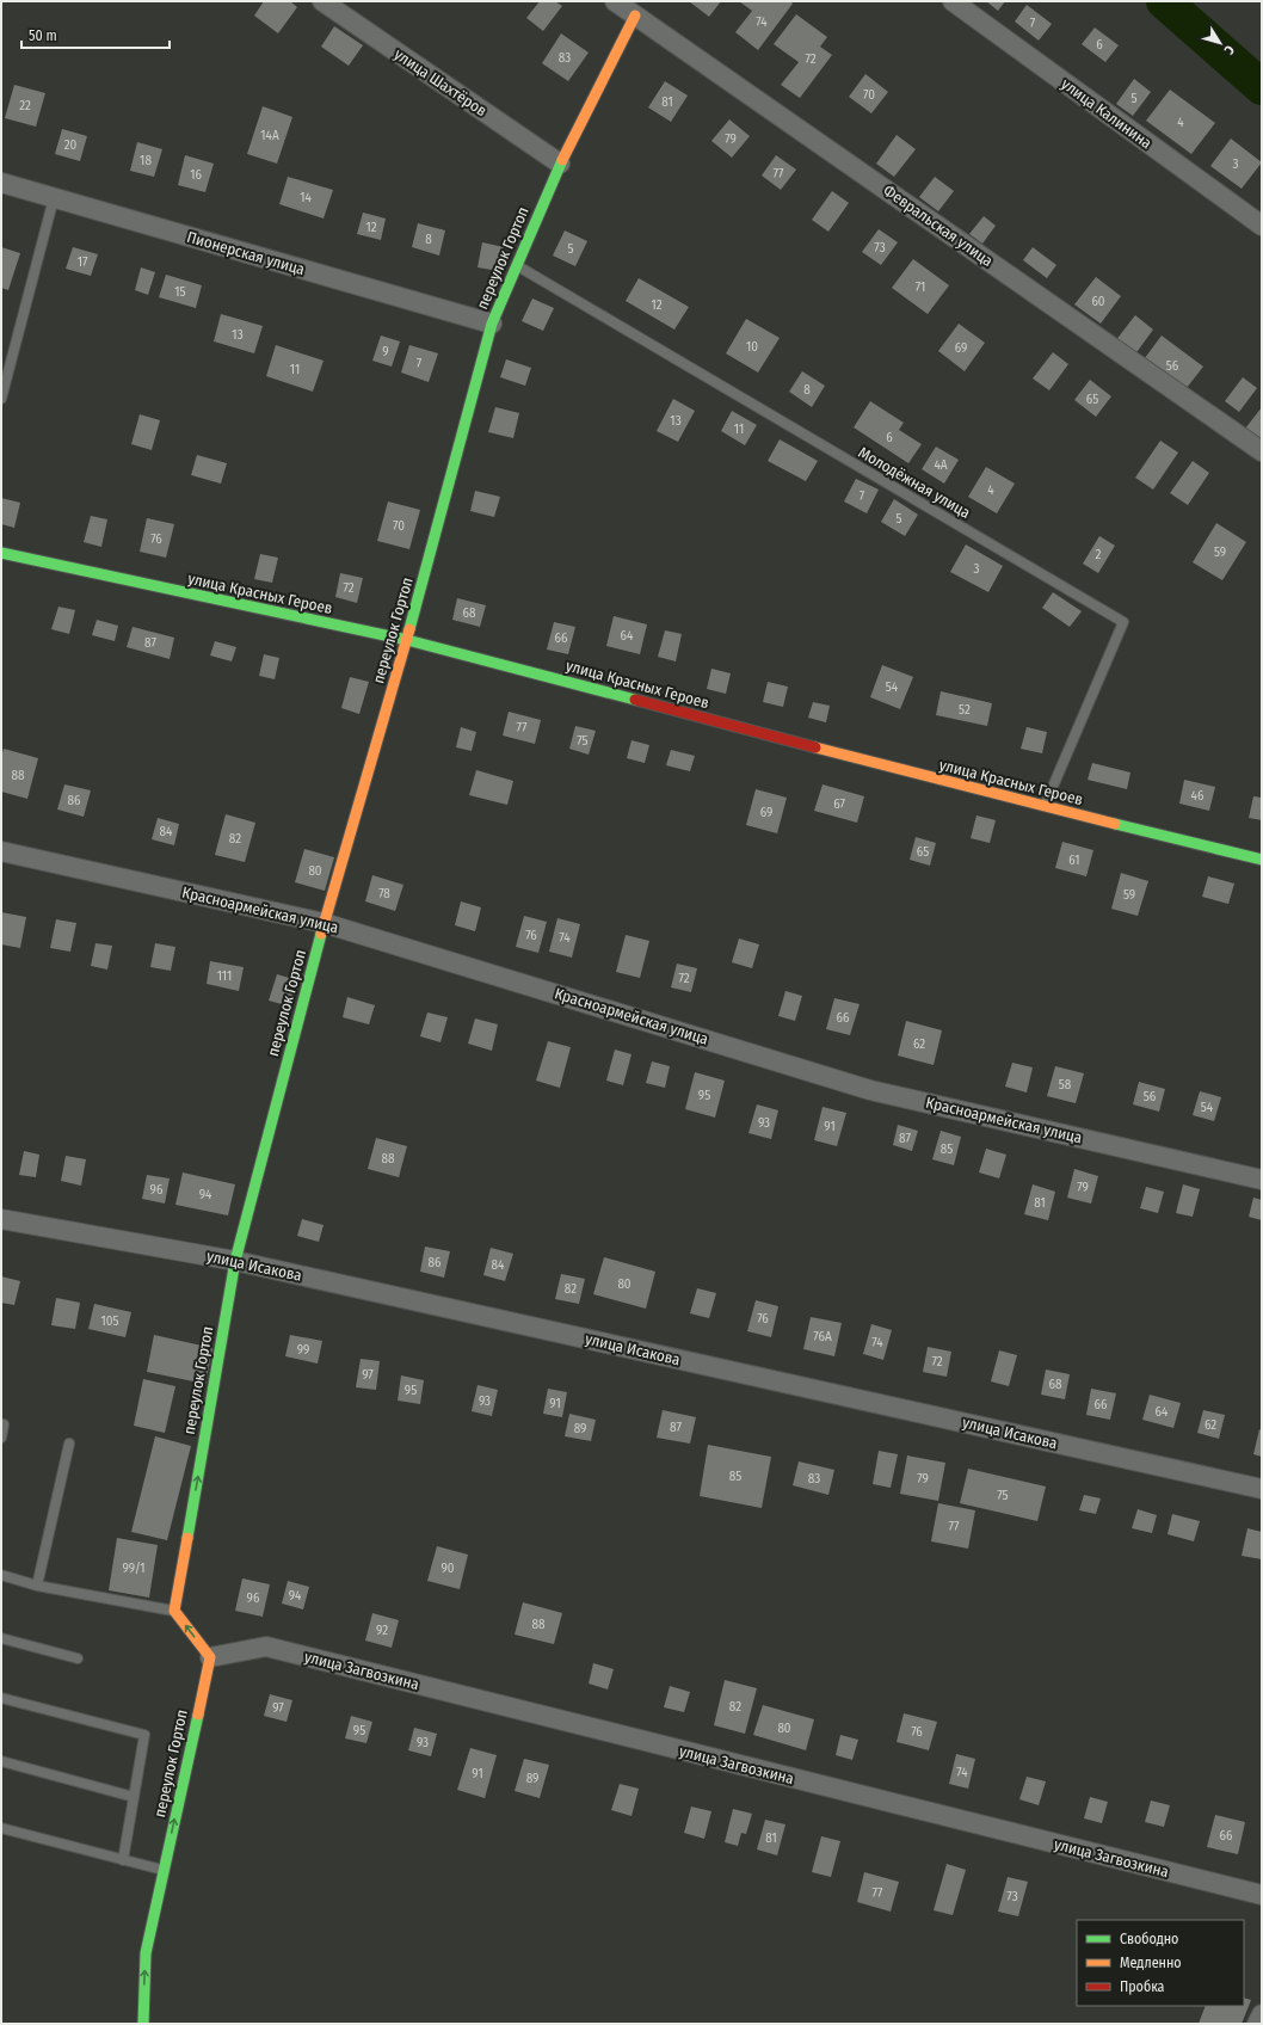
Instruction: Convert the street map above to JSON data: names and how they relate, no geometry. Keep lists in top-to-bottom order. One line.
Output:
{"streets":{"street":["улица Шахтёров","улица Калинина","Февральская улица","Пионерская улица","переулок Гортоп","улица Красных Героев","Красноармейская улица","улица Исакова","улица Загвозкина"],"lane":["Молодёжная улица"]},"crossings":[["улица Шахтёров","переулок Гортоп"],["Февральская улица","переулок Гортоп"],["Пионерская улица","переулок Гортоп"],["переулок Гортоп","Молодёжная улица"],["переулок Гортоп","улица Красных Героев"],["переулок Гортоп","Красноармейская улица"],["переулок Гортоп","улица Исакова"],["переулок Гортоп","улица Загвозкина"],["Молодёжная улица","улица Красных Героев"]],"one_way":["переулок Гортоп"],"house_numbers":["74","7","6","83","72","70","5","81","22","4","14А","79","20","18","3","77","16","14","12","8","73","5","17","71","15","60","12","13","10","69","9","7","56","11","8","65","13","11","6","4А","4","7","5","70","76","59","2","3","72","68","64","66","87","54","52","77","75","88","46","86","67","69","84","82","65","61","80","78","59","76","74","111","72","66","62","58","95","56","54","93","91","87","85","88","79","96","94","81","86","84","80","82","76","105","76А","74","99","72","97","68","95","93","91","66","64","62","87","89","85","83","79","75","77","99/1","90","94","96","88","92","82","97","80","95","76","93","74","91","89","66","81","77","73"],"legend":["Свободно","Медленно","Пробка"],"scale_bar":"50 m","north":"bottom right"}
